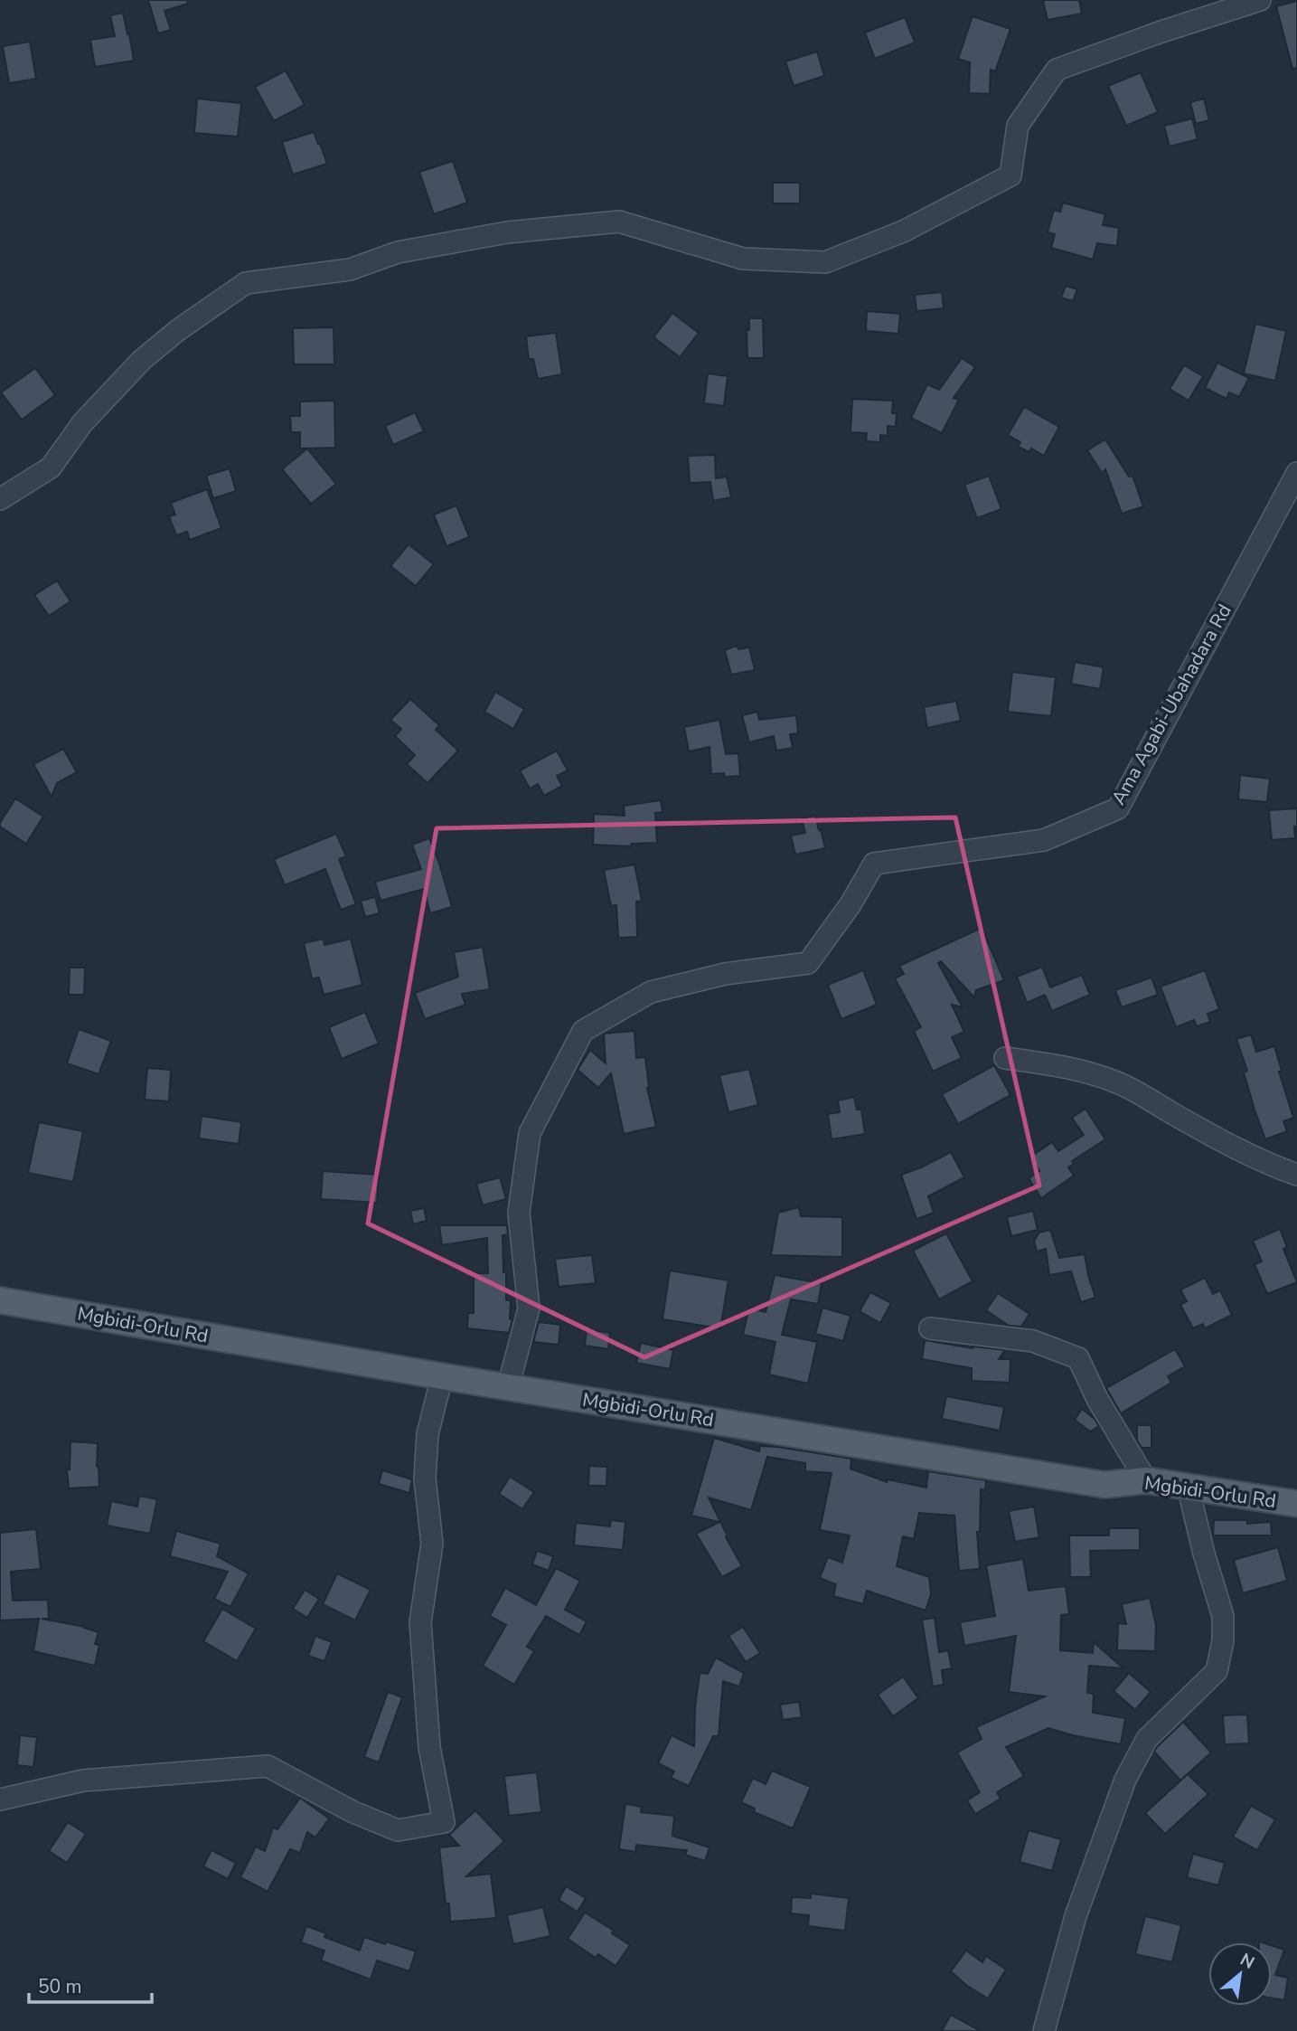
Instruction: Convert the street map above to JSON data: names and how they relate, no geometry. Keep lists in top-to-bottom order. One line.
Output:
{"streets":{"main road":["Mgbidi-Orlu Rd"],"street":["Ama Agabi-Ubahadara Rd"]},"crossings":[["Ama Agabi-Ubahadara Rd","Mgbidi-Orlu Rd"]],"scale_bar":"50 m","north":"top right"}
